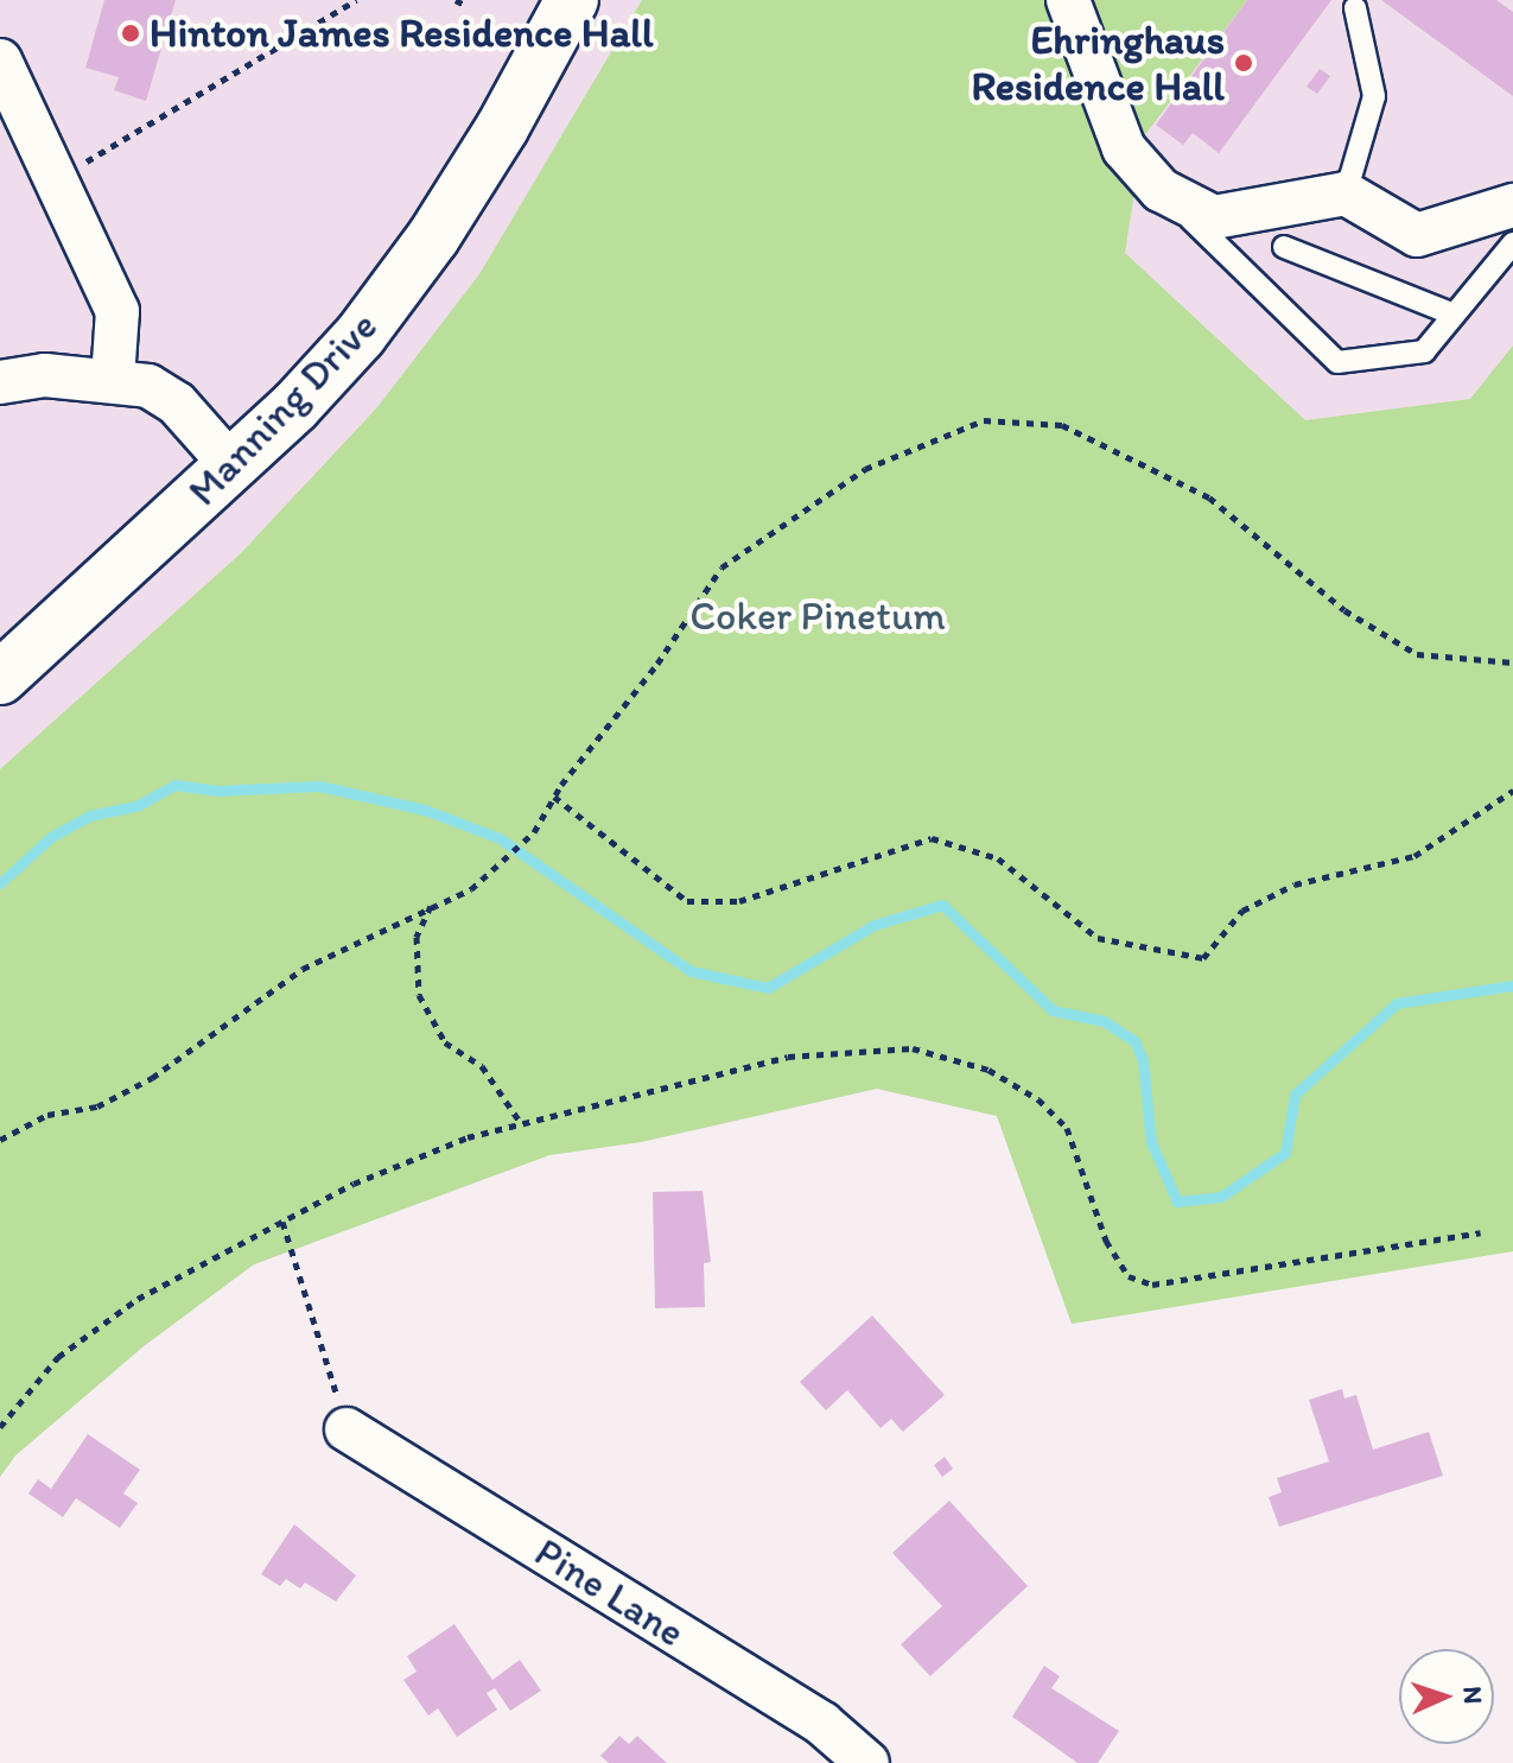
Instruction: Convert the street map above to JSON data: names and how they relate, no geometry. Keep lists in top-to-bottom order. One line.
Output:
{"streets":{"street":["Manning Drive","Pine Lane"]},"parks":["Coker Pinetum"],"places":["Hinton James Residence Hall","Ehringhaus Residence Hall"],"north":"right"}
